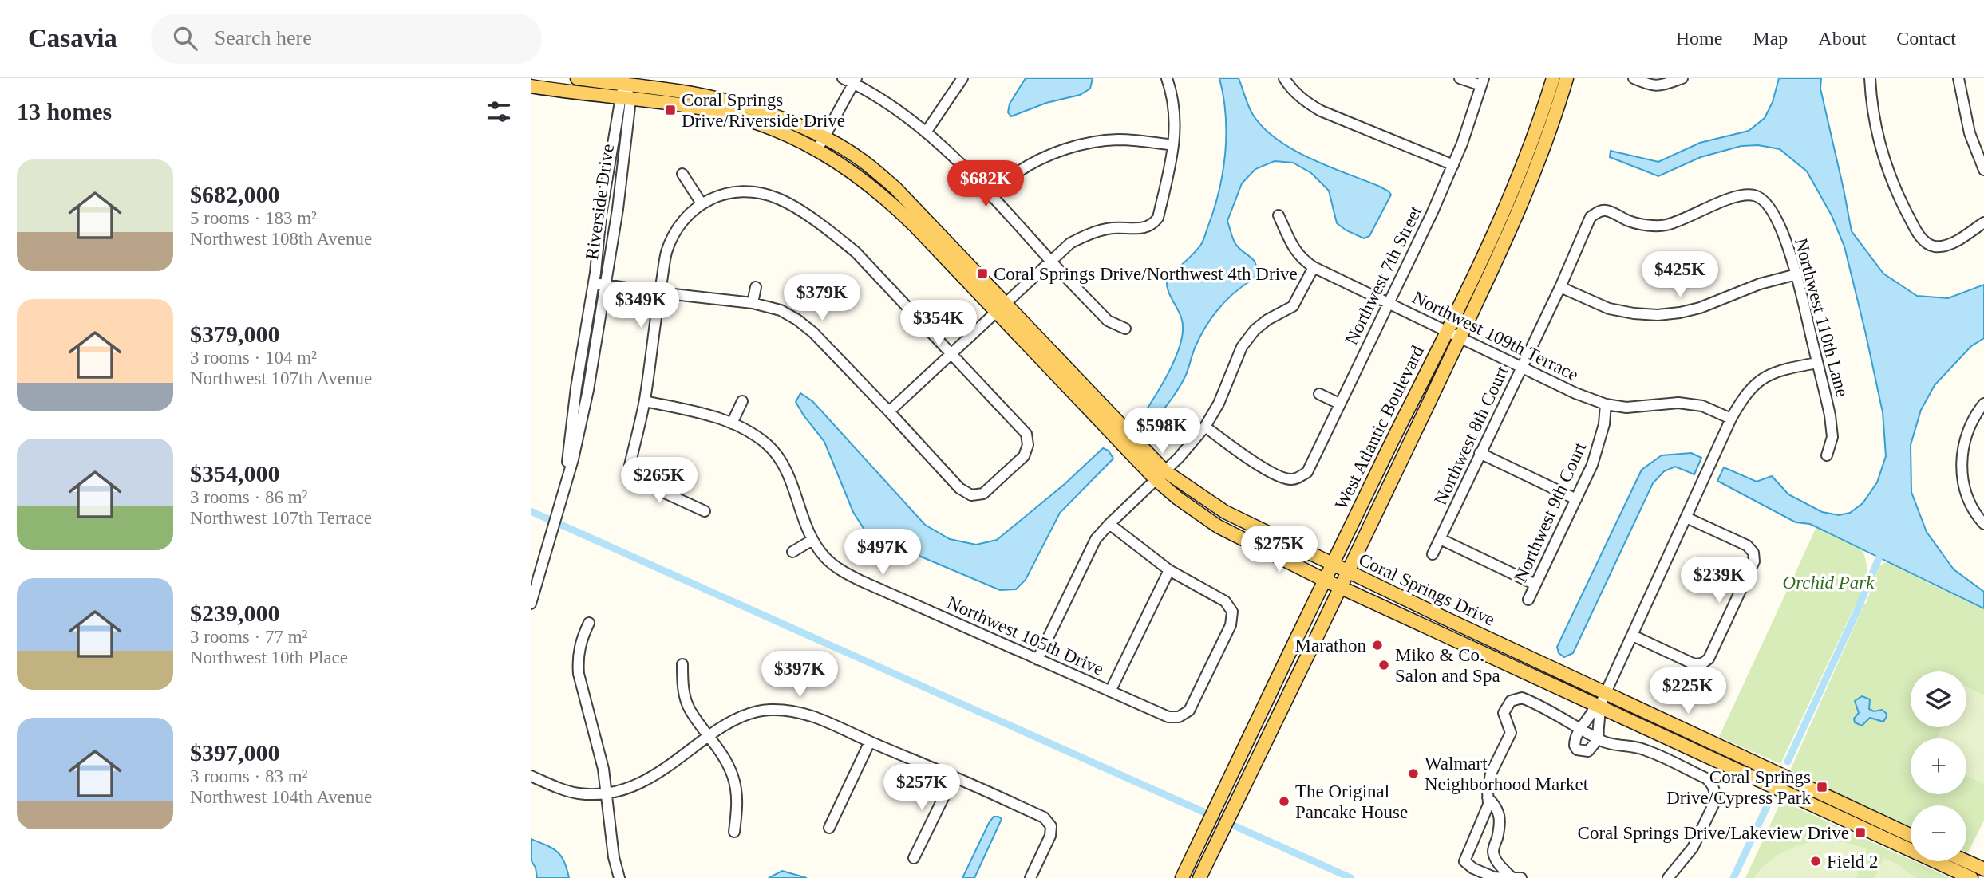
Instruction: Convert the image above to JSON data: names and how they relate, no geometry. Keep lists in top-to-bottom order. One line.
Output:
{"streets":{"main road":["West Atlantic Boulevard","Coral Springs Drive"],"street":["Riverside Drive","Northwest 7th Street","Northwest 110th Lane","Northwest 109th Terrace","Northwest 8th Court","Northwest 9th Court","Northwest 105th Drive"]},"crossings":[["Riverside Drive","Coral Springs Drive"],["Northwest 7th Street","Northwest 109th Terrace"],["Northwest 110th Lane","Northwest 8th Court"],["Northwest 109th Terrace","West Atlantic Boulevard"],["Northwest 109th Terrace","Northwest 8th Court"],["Northwest 109th Terrace","Northwest 9th Court"],["West Atlantic Boulevard","Coral Springs Drive"]],"parks":["Orchid Park"],"places":{"transit":["Coral Springs Drive/Riverside Drive","Coral Springs Drive/Northwest 4th Drive","Coral Springs Drive/Cypress Park","Coral Springs Drive/Lakeview Drive"],"other":["Marathon","Miko & Co. Salon and Spa","Walmart Neighborhood Market","The Original Pancake House","Field 2"]},"page":{"header":"Casavia","search":"Search here","nav":["Home","Map","About","Contact"],"heading":"13 homes","list":[{"name":"$682,000","note":"5 rooms · 183 m² · Northwest 108th Avenue"},{"name":"$379,000","note":"3 rooms · 104 m² · Northwest 107th Avenue"},{"name":"$354,000","note":"3 rooms · 86 m² · Northwest 107th Terrace"},{"name":"$239,000","note":"3 rooms · 77 m² · Northwest 10th Place"},{"name":"$397,000","note":"3 rooms · 83 m² · Northwest 104th Avenue"}],"price":["$682K","$425K","$379K","$349K","$354K","$598K","$265K","$275K","$497K","$239K","$397K","$225K","$257K"],"map_buttons":["+","−"]}}
